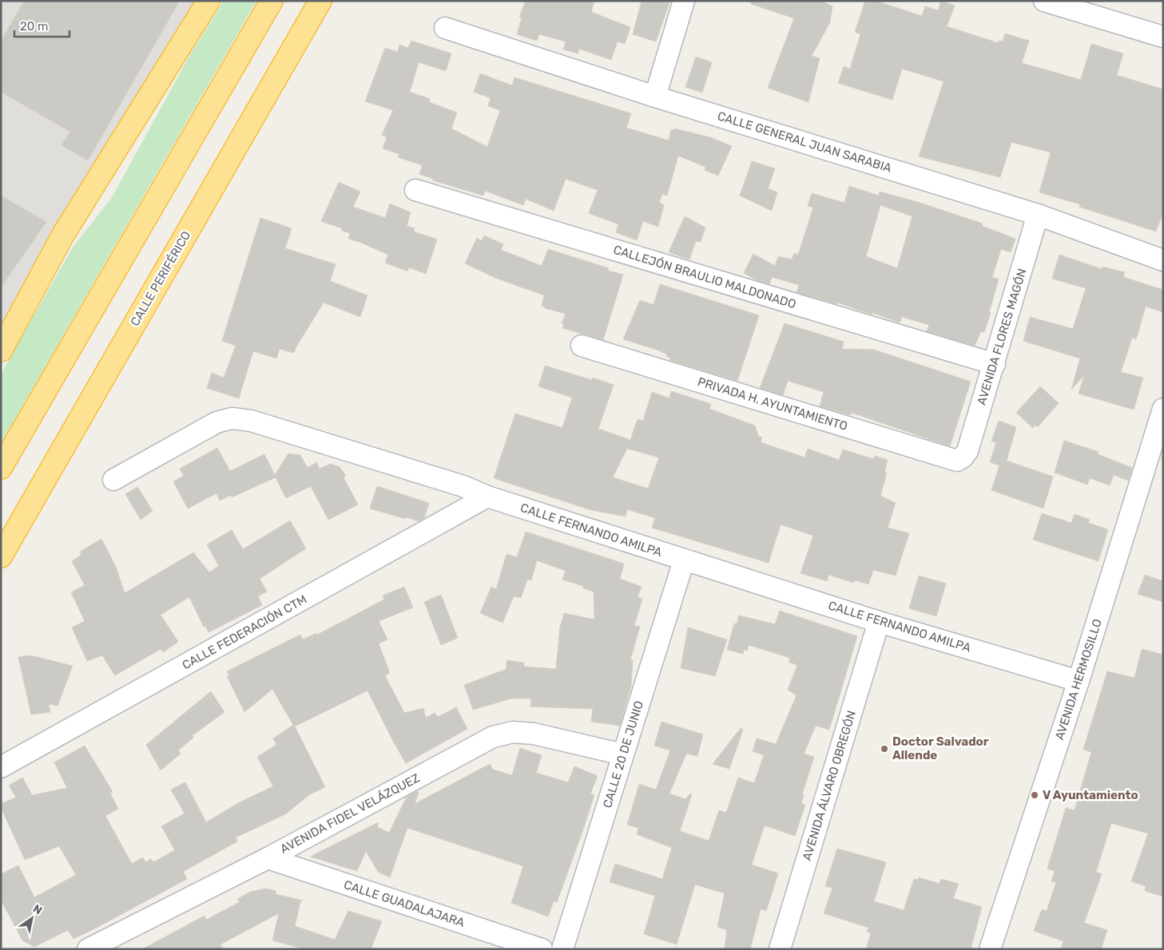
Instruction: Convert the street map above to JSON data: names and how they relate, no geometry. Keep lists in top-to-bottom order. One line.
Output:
{"streets":{"highway":["CALLE PERIFÉRICO"],"street":["CALLE GENERAL JUAN SARABIA","CALLEJÓN BRAULIO MALDONADO","AVENIDA FLORES MAGÓN","PRIVADA H. AYUNTAMIENTO","CALLE FERNANDO AMILPA","CALLE FEDERACIÓN CTM","AVENIDA HERMOSILLO","CALLE 20 DE JUNIO","AVENIDA ÁLVARO OBREGÓN","AVENIDA FIDEL VELÁZQUEZ","CALLE GUADALAJARA"]},"crossings":[["CALLE GENERAL JUAN SARABIA","AVENIDA FLORES MAGÓN"],["CALLEJÓN BRAULIO MALDONADO","AVENIDA FLORES MAGÓN"],["AVENIDA FLORES MAGÓN","PRIVADA H. AYUNTAMIENTO"],["CALLE FERNANDO AMILPA","CALLE FEDERACIÓN CTM"],["CALLE FERNANDO AMILPA","AVENIDA HERMOSILLO"],["CALLE FERNANDO AMILPA","CALLE 20 DE JUNIO"],["CALLE FERNANDO AMILPA","AVENIDA ÁLVARO OBREGÓN"],["CALLE 20 DE JUNIO","AVENIDA FIDEL VELÁZQUEZ"],["AVENIDA FIDEL VELÁZQUEZ","CALLE GUADALAJARA"]],"places":["Doctor Salvador Allende","V Ayuntamiento"],"scale_bar":"20 m","north":"top right"}
